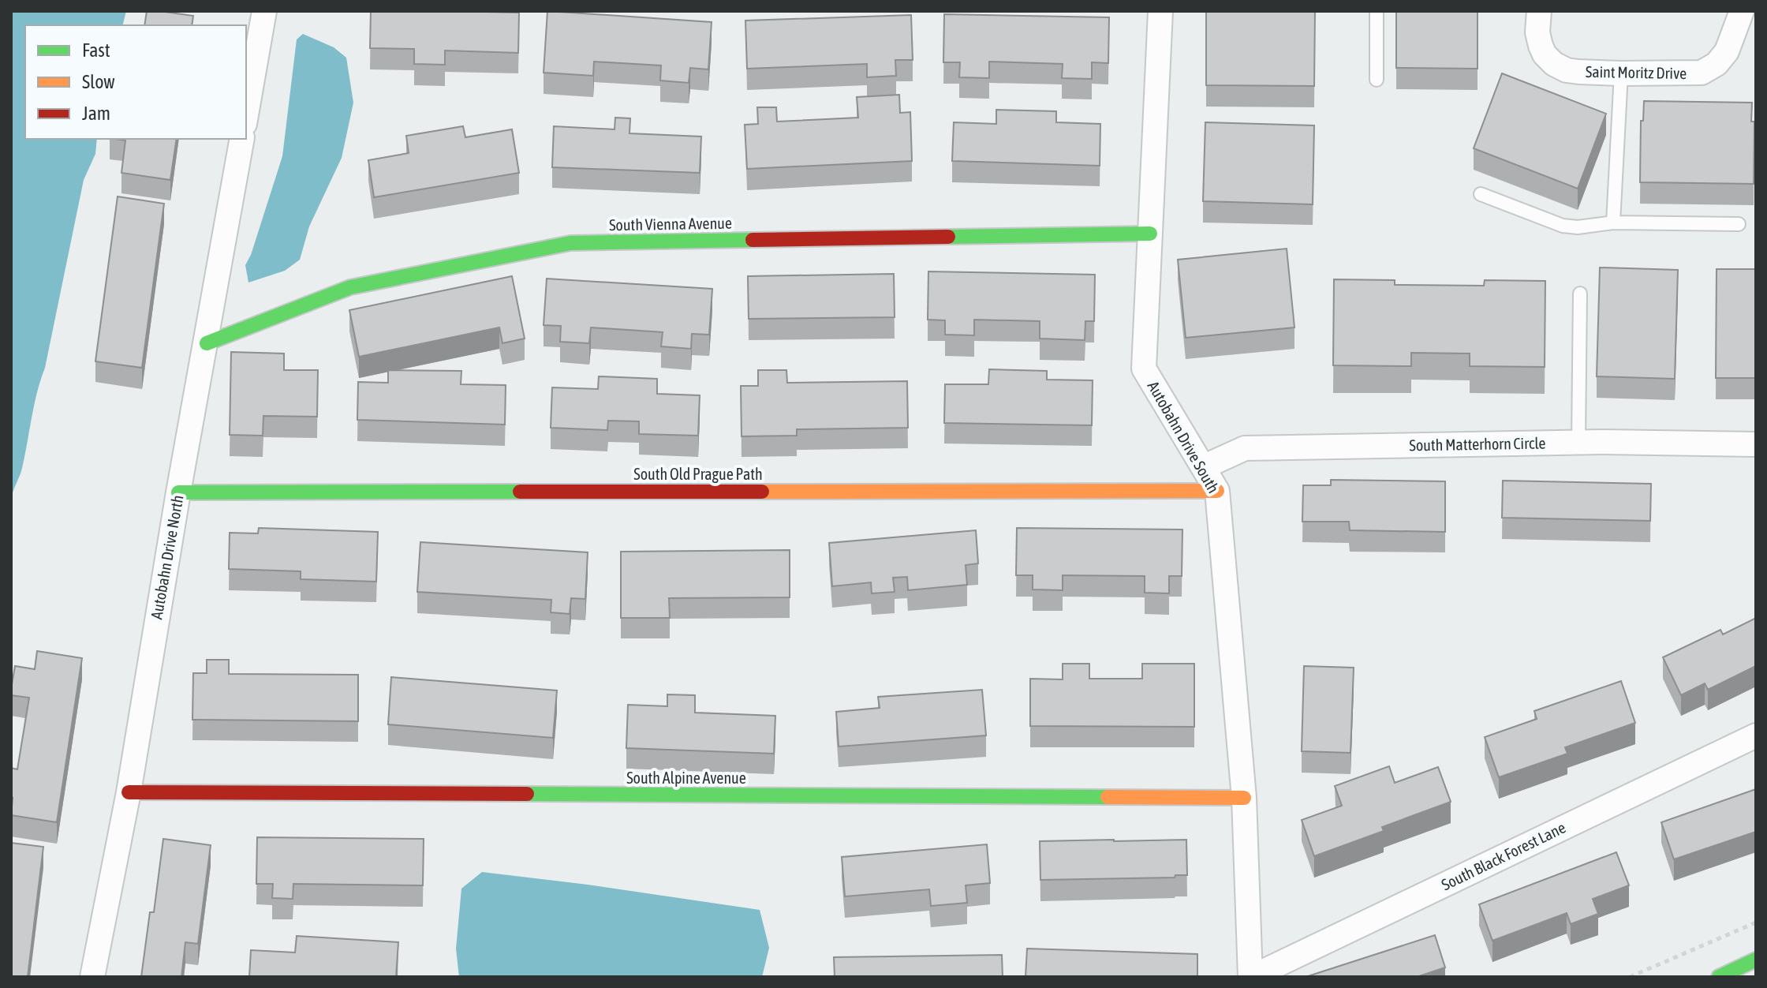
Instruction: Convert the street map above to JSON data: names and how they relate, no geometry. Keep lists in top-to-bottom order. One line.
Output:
{"streets":{"street":["Saint Moritz Drive","South Vienna Avenue","Autobahn Drive South","South Matterhorn Circle","South Old Prague Path","Autobahn Drive North","South Alpine Avenue","South Black Forest Lane"]},"crossings":[["South Vienna Avenue","Autobahn Drive South"],["South Vienna Avenue","Autobahn Drive North"],["Autobahn Drive South","South Matterhorn Circle"],["Autobahn Drive South","South Old Prague Path"],["Autobahn Drive South","South Alpine Avenue"],["Autobahn Drive South","South Black Forest Lane"],["South Old Prague Path","Autobahn Drive North"],["Autobahn Drive North","South Alpine Avenue"]],"legend":["Fast","Slow","Jam"]}
